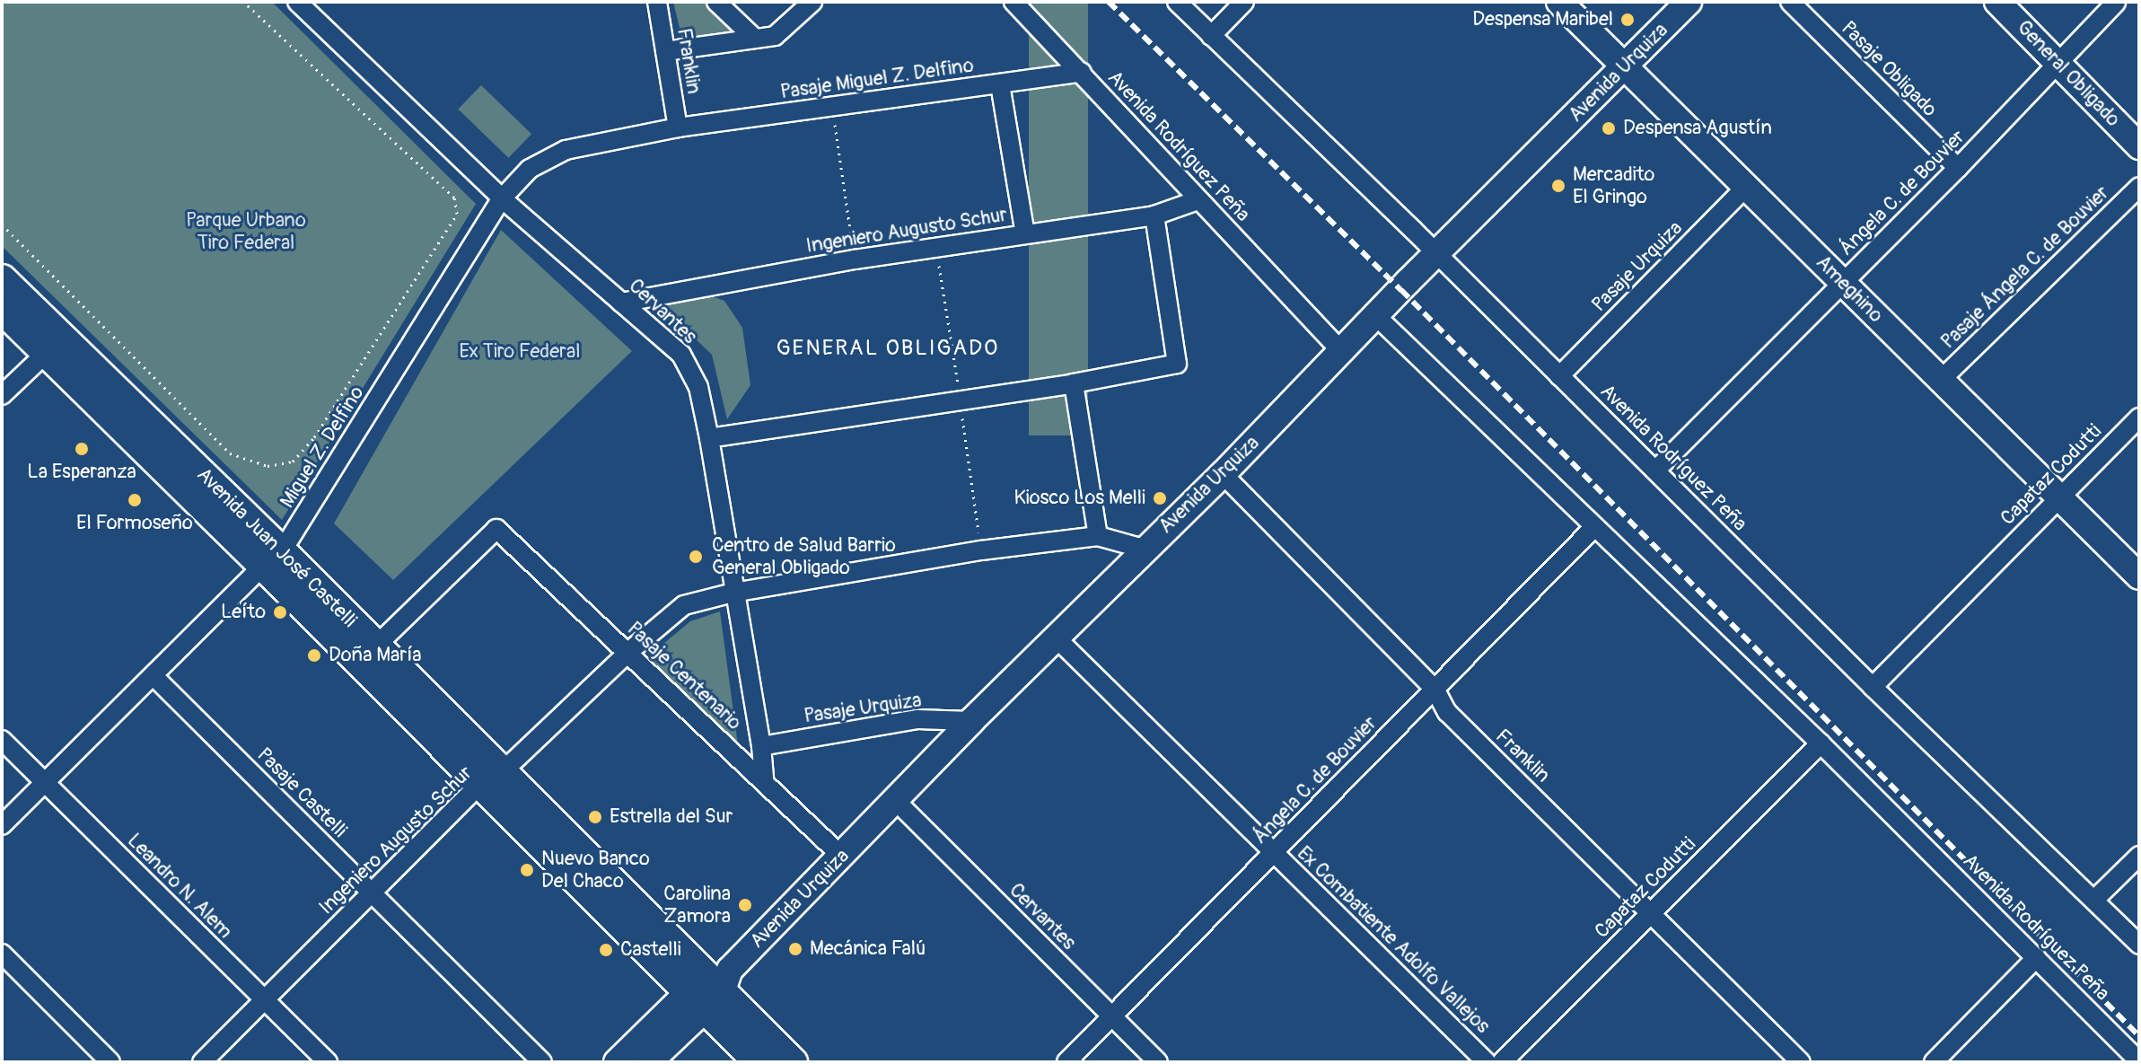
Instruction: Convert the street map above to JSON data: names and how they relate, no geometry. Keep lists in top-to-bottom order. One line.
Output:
{"streets":{"main road":["Avenida Juan José Castelli"],"street":["Franklin","Pasaje Obligado","Avenida Urquiza","General Obligado","Pasaje Miguel Z. Delfino","Avenida Rodríguez Peña","Ángela C. de Bouvier","Ingeniero Augusto Schur","Pasaje Urquiza","Pasaje Ángela C. de Bouvier","Ameghino","Cervantes","Miguel Z. Delfino","Capataz Codutti","Pasaje Centenario","Pasaje Castelli","Leandro N. Alem","Ex Combatiente Adolfo Vallejos"]},"crossings":[["Franklin","Avenida Urquiza"],["Franklin","Pasaje Miguel Z. Delfino"],["Franklin","Ángela C. de Bouvier"],["Franklin","Miguel Z. Delfino"],["Franklin","Capataz Codutti"],["Pasaje Obligado","Ángela C. de Bouvier"],["Avenida Urquiza","Avenida Rodríguez Peña"],["Avenida Urquiza","Pasaje Urquiza"],["Avenida Urquiza","Ameghino"],["Avenida Urquiza","Cervantes"],["Avenida Urquiza","Avenida Juan José Castelli"],["Avenida Urquiza","Pasaje Centenario"],["Avenida Urquiza","Ex Combatiente Adolfo Vallejos"],["General Obligado","Ángela C. de Bouvier"],["Pasaje Miguel Z. Delfino","Avenida Rodríguez Peña"],["Pasaje Miguel Z. Delfino","Miguel Z. Delfino"],["Avenida Rodríguez Peña","Ángela C. de Bouvier"],["Avenida Rodríguez Peña","Ingeniero Augusto Schur"],["Avenida Rodríguez Peña","Pasaje Urquiza"],["Avenida Rodríguez Peña","Capataz Codutti"],["Ángela C. de Bouvier","Ameghino"],["Ángela C. de Bouvier","Cervantes"],["Ángela C. de Bouvier","Ex Combatiente Adolfo Vallejos"],["Ingeniero Augusto Schur","Cervantes"],["Ingeniero Augusto Schur","Avenida Juan José Castelli"],["Ingeniero Augusto Schur","Pasaje Centenario"],["Ingeniero Augusto Schur","Pasaje Castelli"],["Ingeniero Augusto Schur","Leandro N. Alem"],["Pasaje Urquiza","Ameghino"],["Pasaje Urquiza","Cervantes"],["Pasaje Ángela C. de Bouvier","Ameghino"],["Ameghino","Capataz Codutti"],["Cervantes","Miguel Z. Delfino"],["Cervantes","Pasaje Centenario"],["Miguel Z. Delfino","Avenida Juan José Castelli"],["Miguel Z. Delfino","Pasaje Castelli"],["Miguel Z. Delfino","Leandro N. Alem"],["Avenida Juan José Castelli","Pasaje Centenario"]],"districts":["GENERAL OBLIGADO"],"parks":["Parque Urbano Tiro Federal","Ex Tiro Federal"],"places":["Despensa Maribel","Despensa Agustín","Mercadito El Gringo","La Esperanza","Kiosco Los Melli","El Formoseño","Centro de Salud Barrio General Obligado","Leíto","Doña María","Estrella del Sur","Nuevo Banco Del Chaco","Carolina Zamora","Mecánica Falú","Castelli"]}
